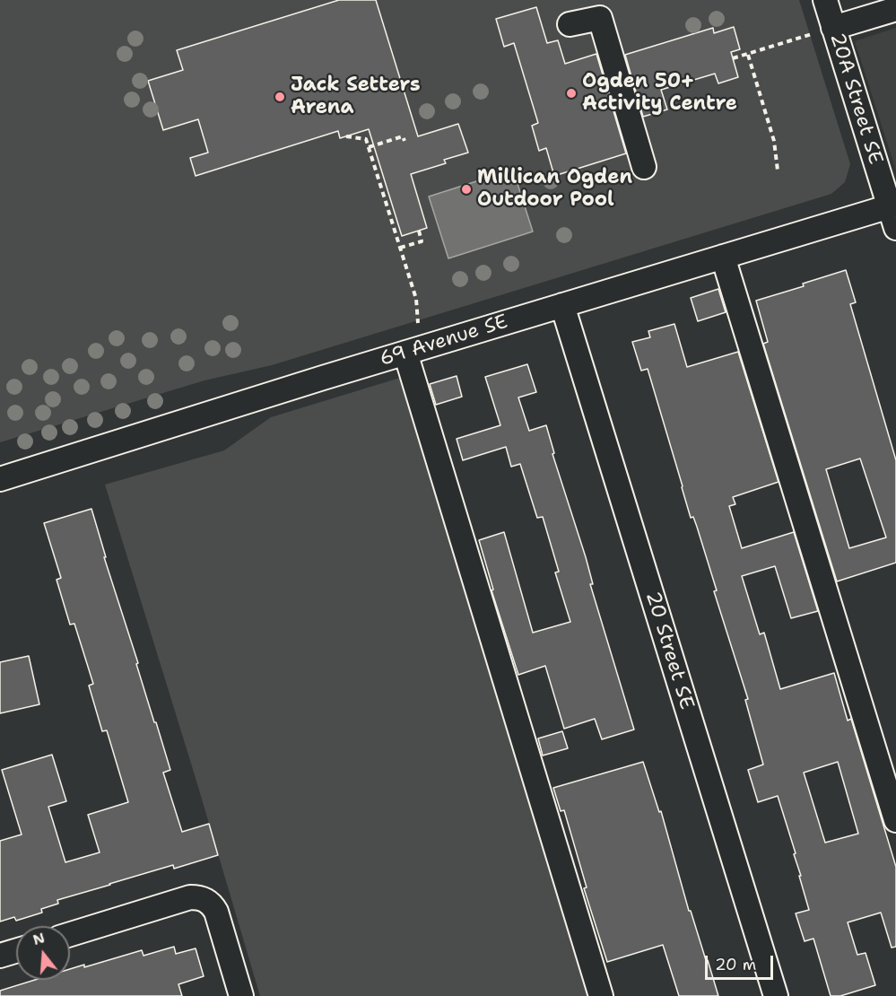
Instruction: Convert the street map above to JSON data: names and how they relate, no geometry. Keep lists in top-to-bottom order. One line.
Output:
{"streets":{"street":["20A Street SE","69 Avenue SE","20 Street SE"]},"crossings":[["20A Street SE","69 Avenue SE"],["69 Avenue SE","20 Street SE"]],"places":["Ogden 50+ Activity Centre","Jack Setters Arena","Millican Ogden Outdoor Pool"],"scale_bar":"20 m","north":"top"}
